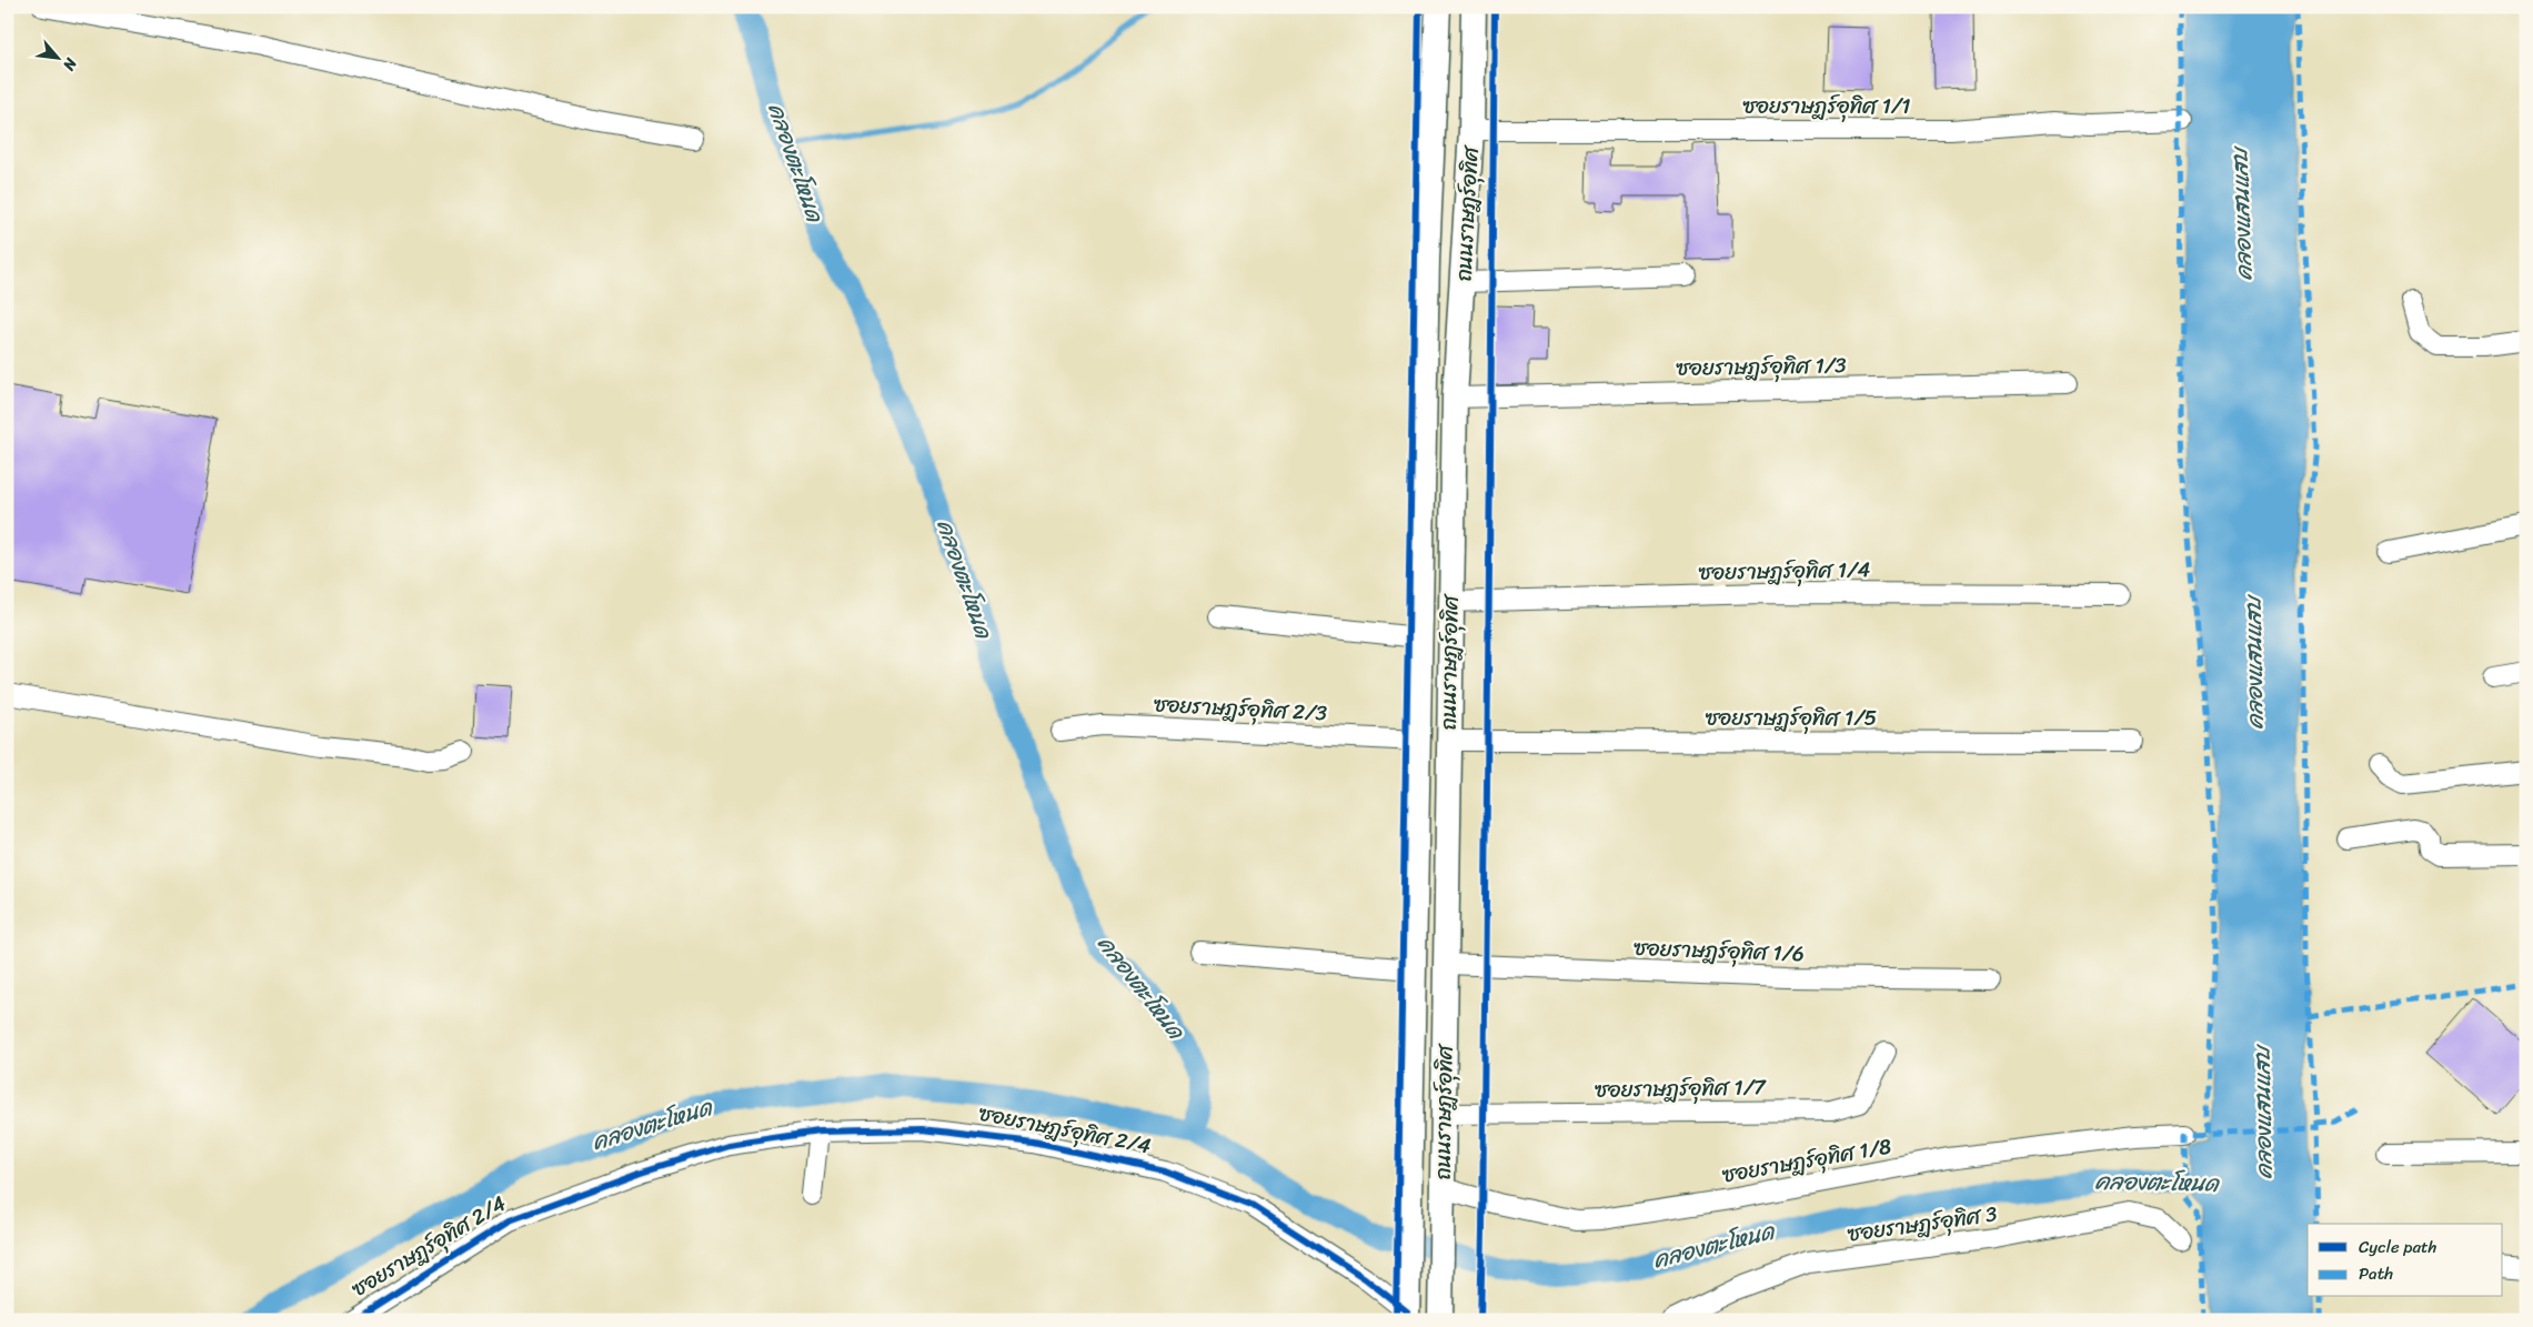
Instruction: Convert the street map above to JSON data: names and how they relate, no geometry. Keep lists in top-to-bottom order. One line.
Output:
{"streets":{"main road":["ถนนราษฎร์อุทิศ"],"street":["ซอยราษฎร์อุทิศ 1/1","ซอยราษฎร์อุทิศ 1/3","ซอยราษฎร์อุทิศ 1/4","ซอยราษฎร์อุทิศ 2/3","ซอยราษฎร์อุทิศ 1/5","ซอยราษฎร์อุทิศ 1/6","ซอยราษฎร์อุทิศ 1/7","ซอยราษฎร์อุทิศ 2/4","ซอยราษฎร์อุทิศ 1/8","ซอยราษฎร์อุทิศ 3"]},"crossings":[["ซอยราษฎร์อุทิศ 1/1","ถนนราษฎร์อุทิศ"],["ถนนราษฎร์อุทิศ","ซอยราษฎร์อุทิศ 1/3"],["ถนนราษฎร์อุทิศ","ซอยราษฎร์อุทิศ 1/4"],["ถนนราษฎร์อุทิศ","ซอยราษฎร์อุทิศ 2/3"],["ถนนราษฎร์อุทิศ","ซอยราษฎร์อุทิศ 1/5"],["ถนนราษฎร์อุทิศ","ซอยราษฎร์อุทิศ 1/6"],["ถนนราษฎร์อุทิศ","ซอยราษฎร์อุทิศ 1/7"],["ถนนราษฎร์อุทิศ","ซอยราษฎร์อุทิศ 2/4"],["ถนนราษฎร์อุทิศ","ซอยราษฎร์อุทิศ 1/8"]],"water":["คลองตะโหนด","คลองแสนแสบ"],"legend":["Cycle path","Path"],"north":"bottom right"}
